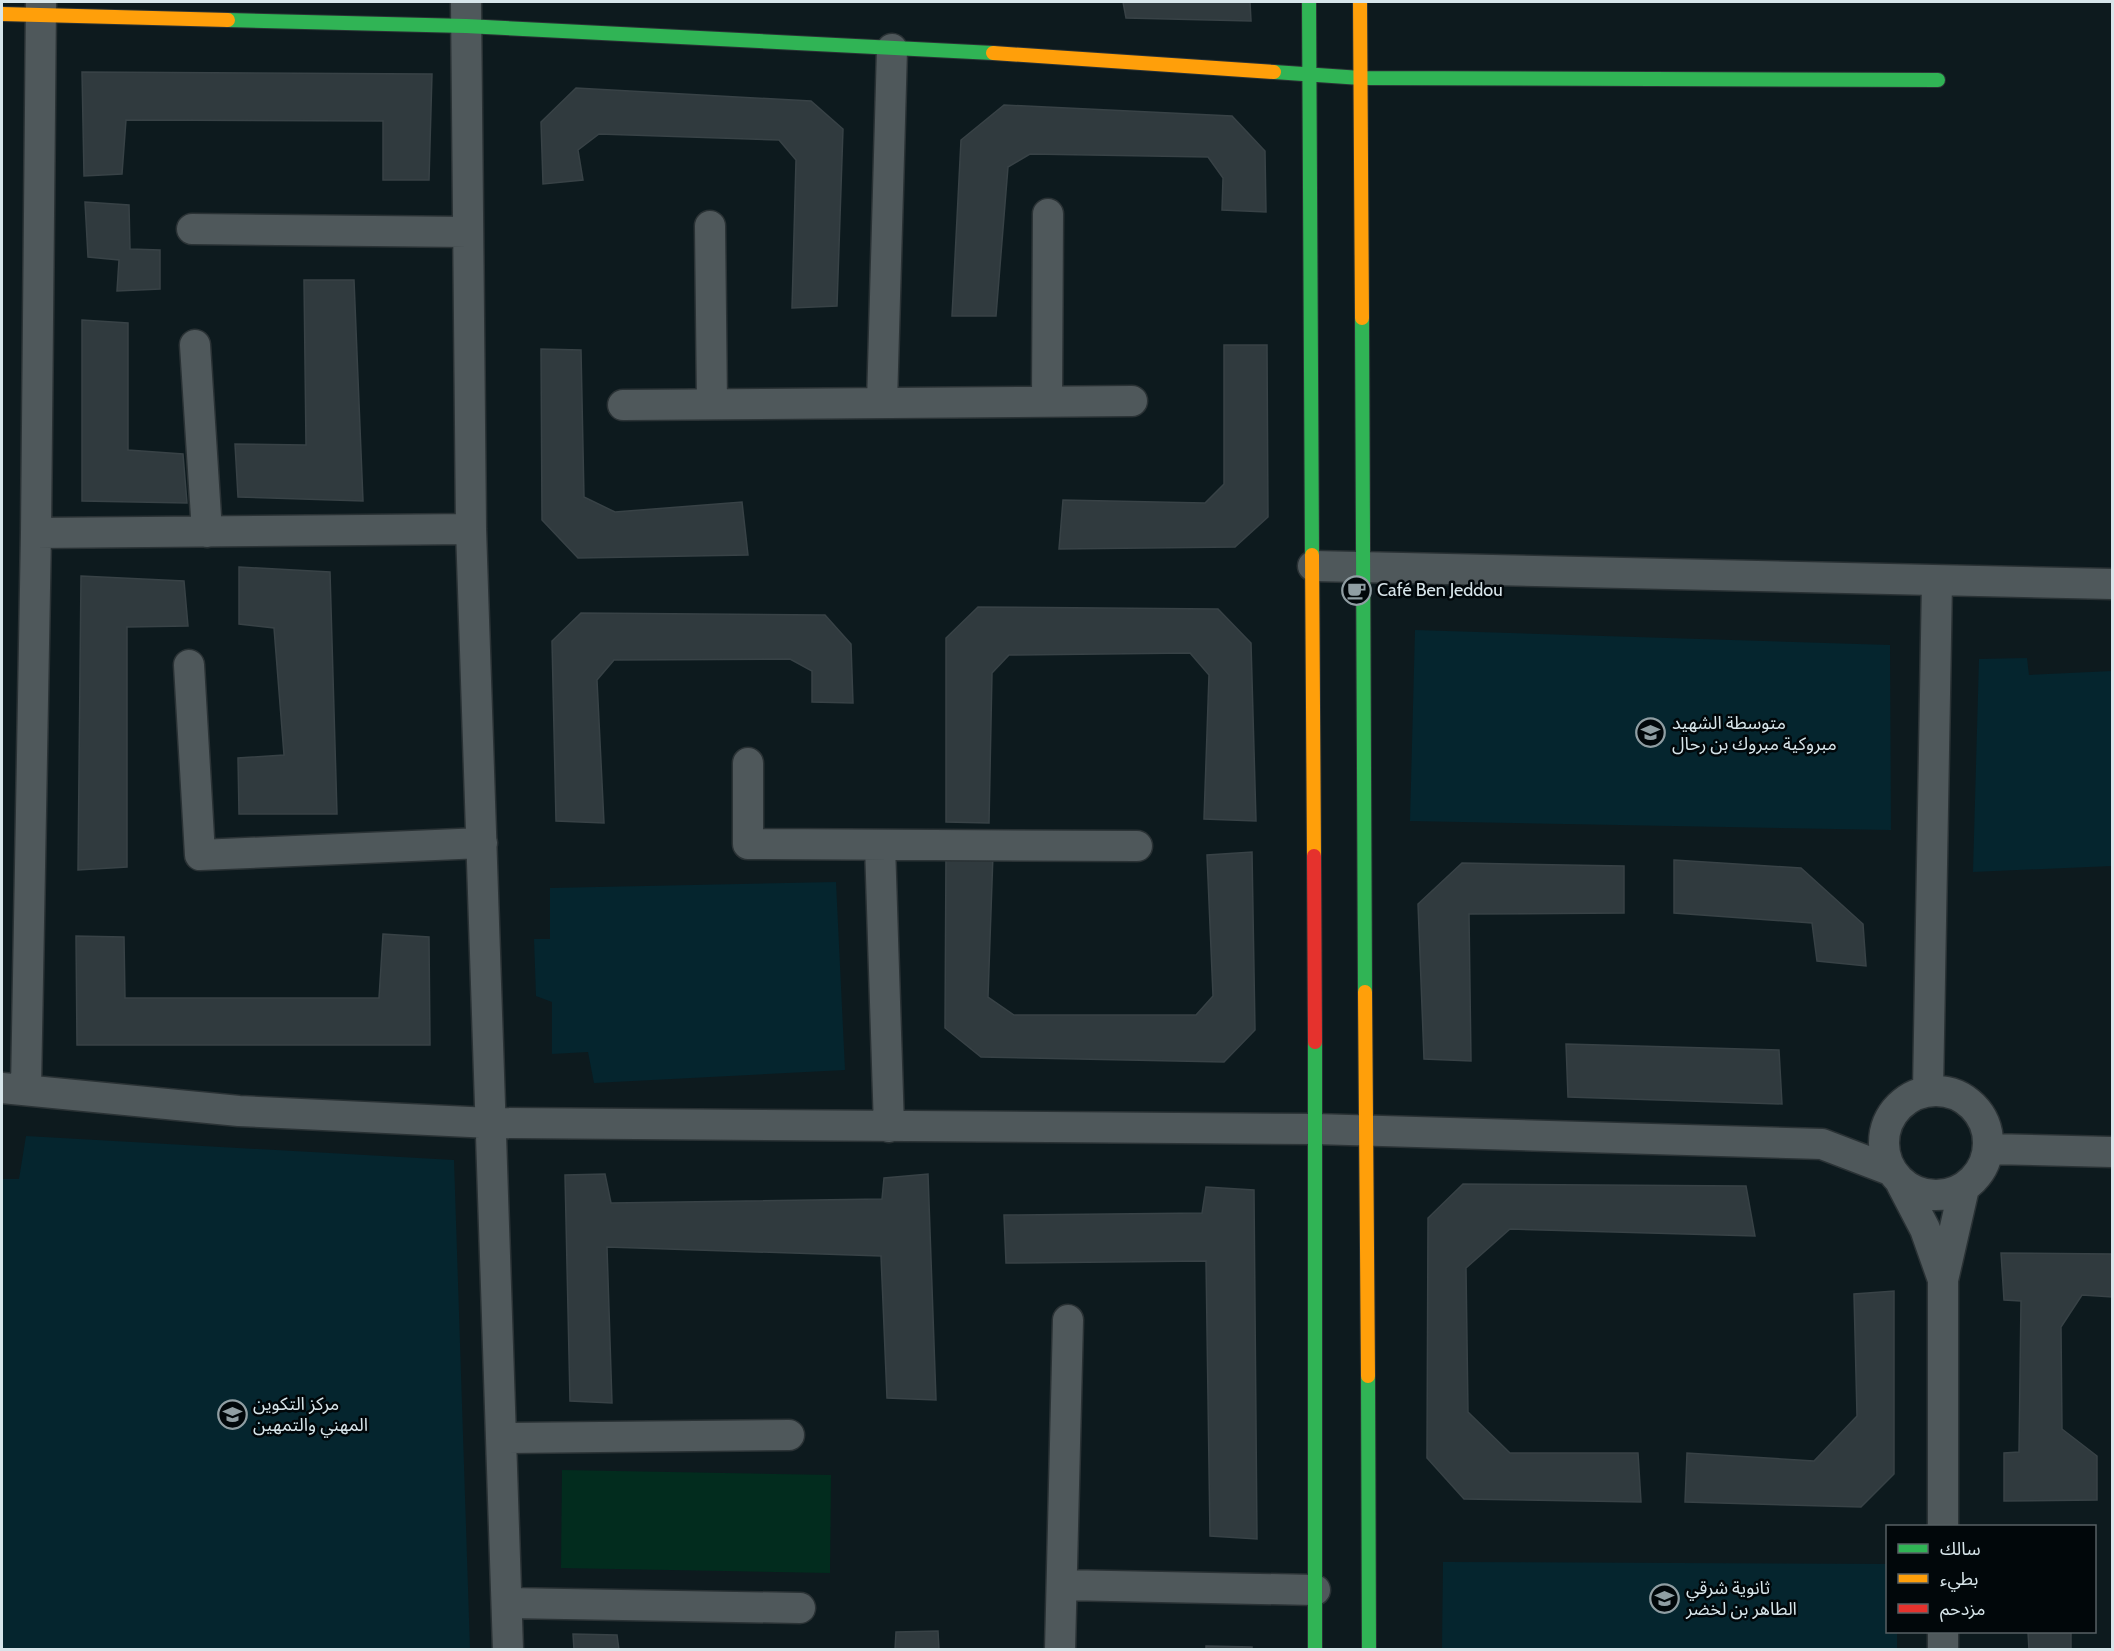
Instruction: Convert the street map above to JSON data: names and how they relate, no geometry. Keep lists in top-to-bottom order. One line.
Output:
{"places":{"cafe":["Café Ben Jeddou"],"school or university":["متوسطة الشهيد مبروكية مبروك بن رحال","مركز التكوين المهني والتمهين","ثانوية شرقي الطاهر بن لخضر"]},"legend":["سالك","بطيء","مزدحم"]}
